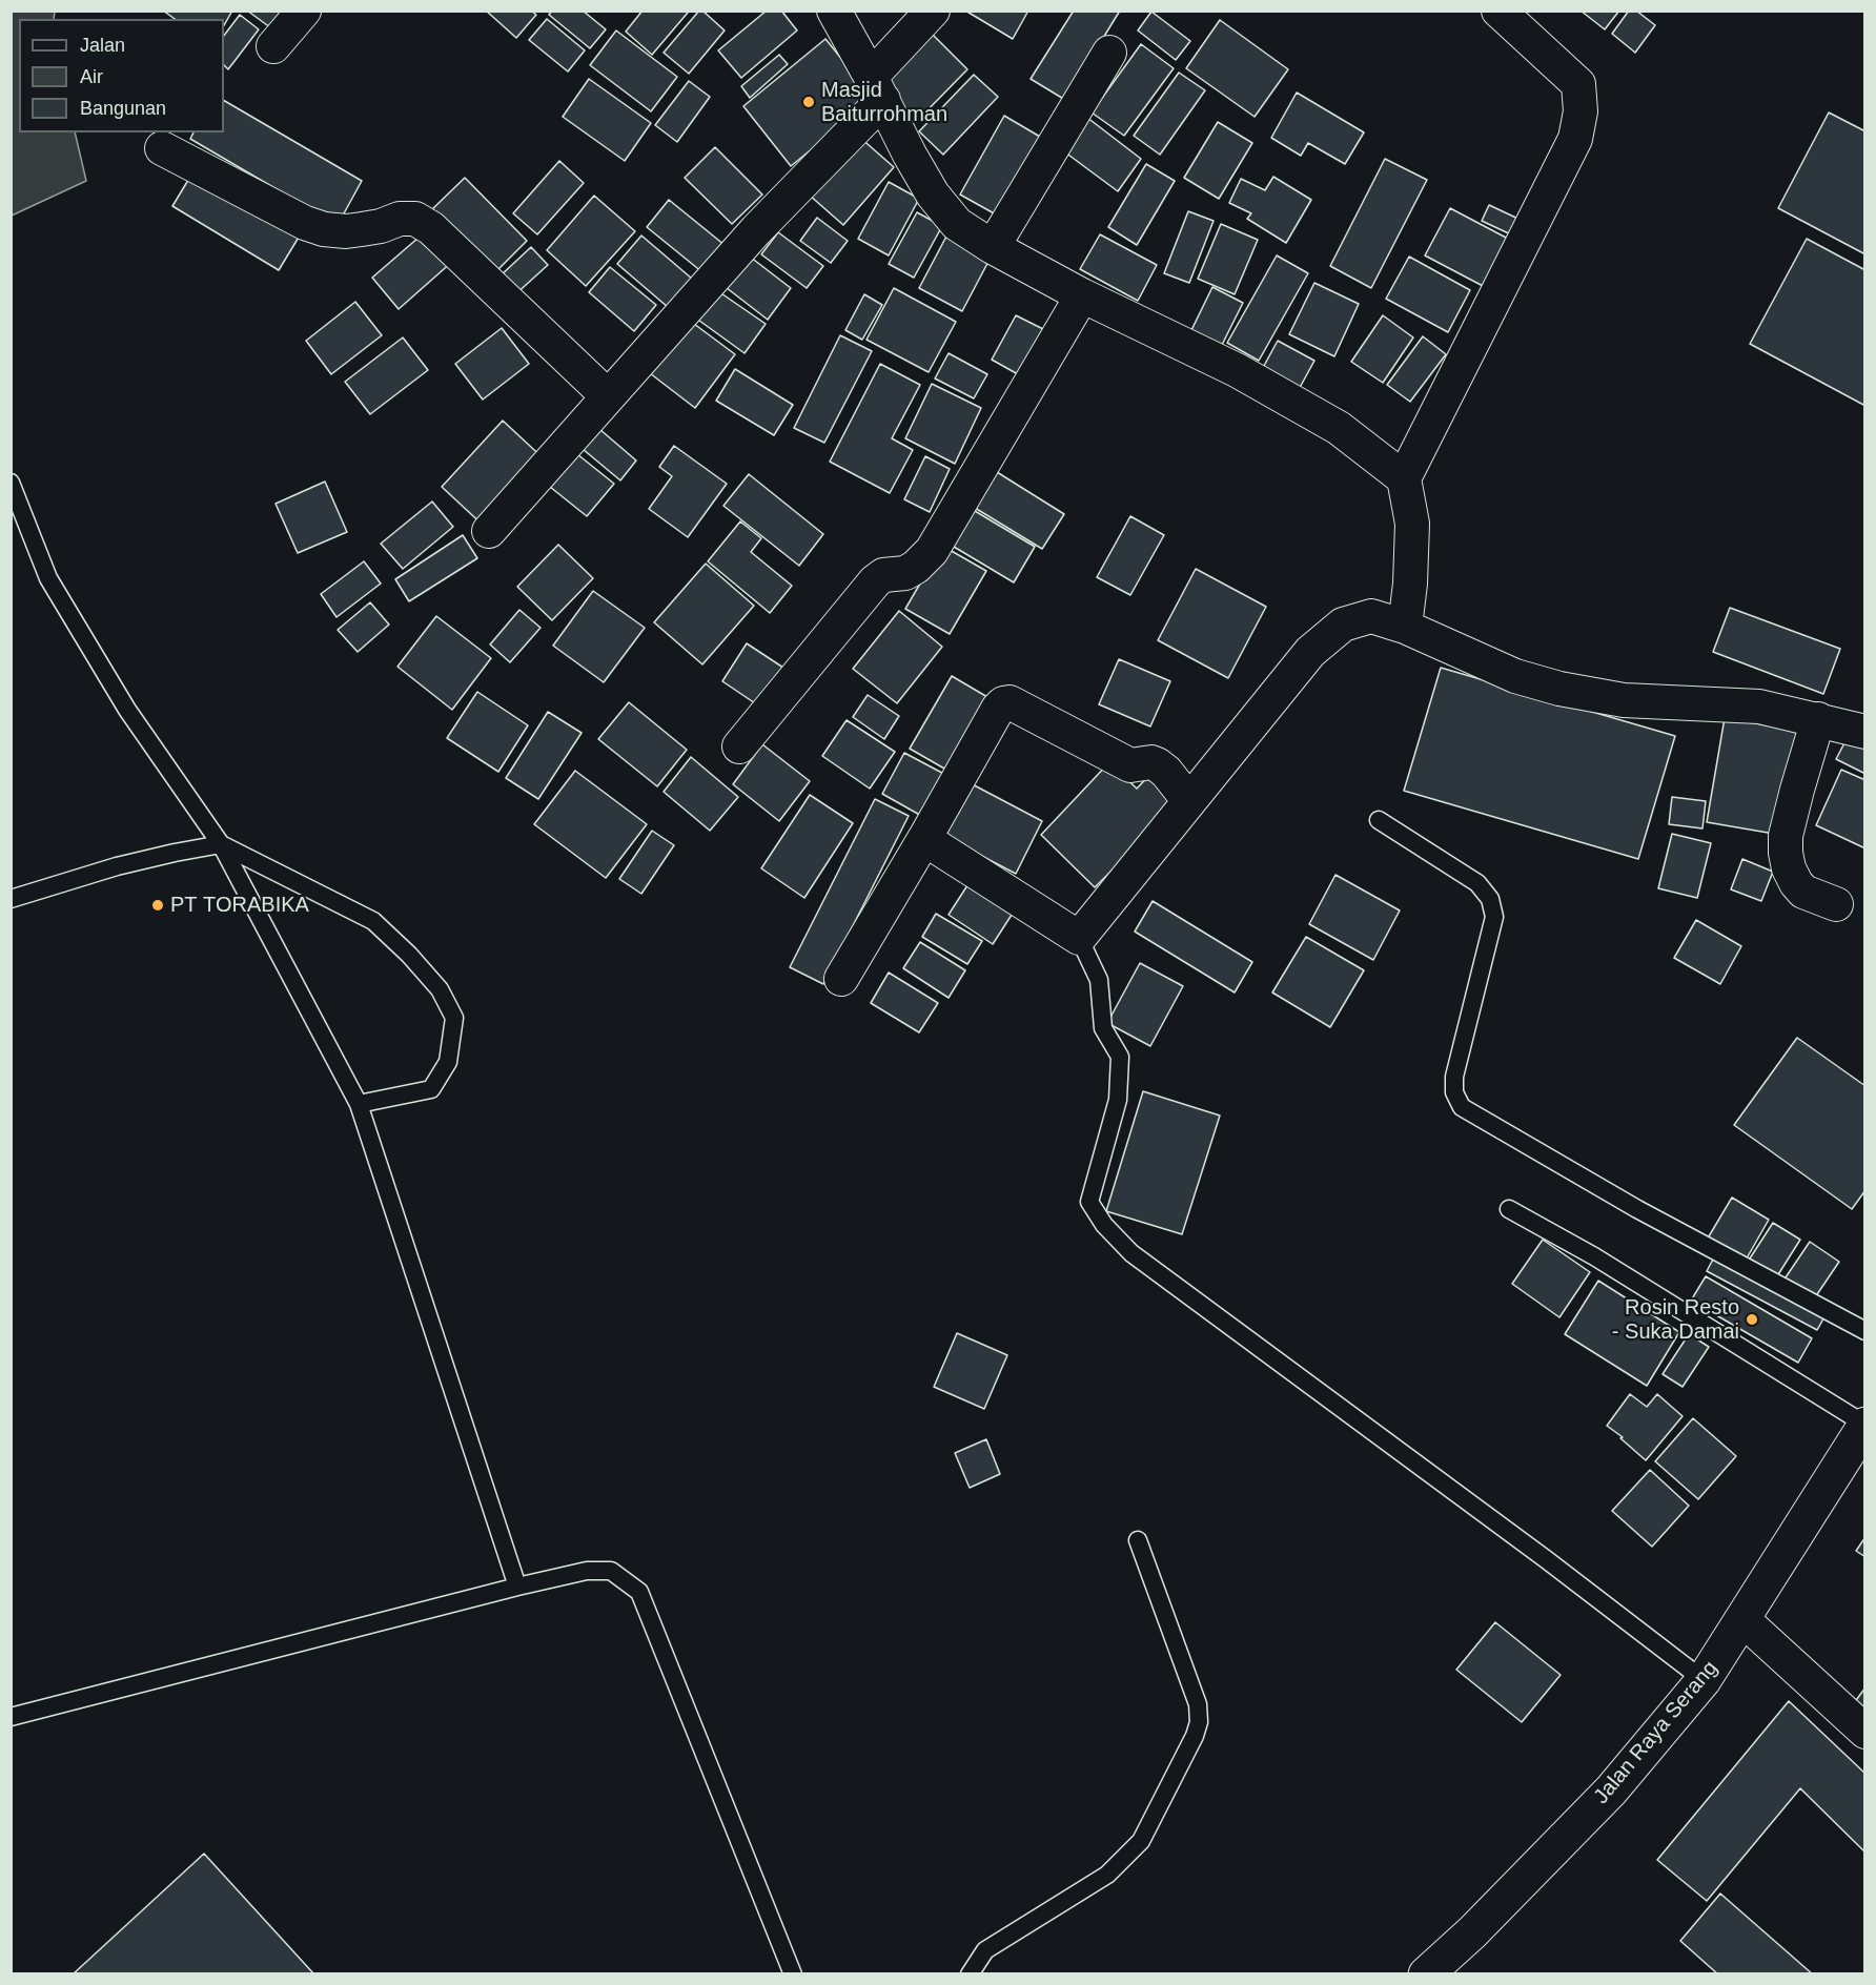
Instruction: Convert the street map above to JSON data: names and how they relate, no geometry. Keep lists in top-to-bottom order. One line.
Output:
{"streets":{"highway":["Jalan Raya Serang"]},"places":["Masjid Baiturrohman","PT TORABIKA","Rosin Resto - Suka Damai"],"legend":["Jalan","Air","Bangunan"]}
